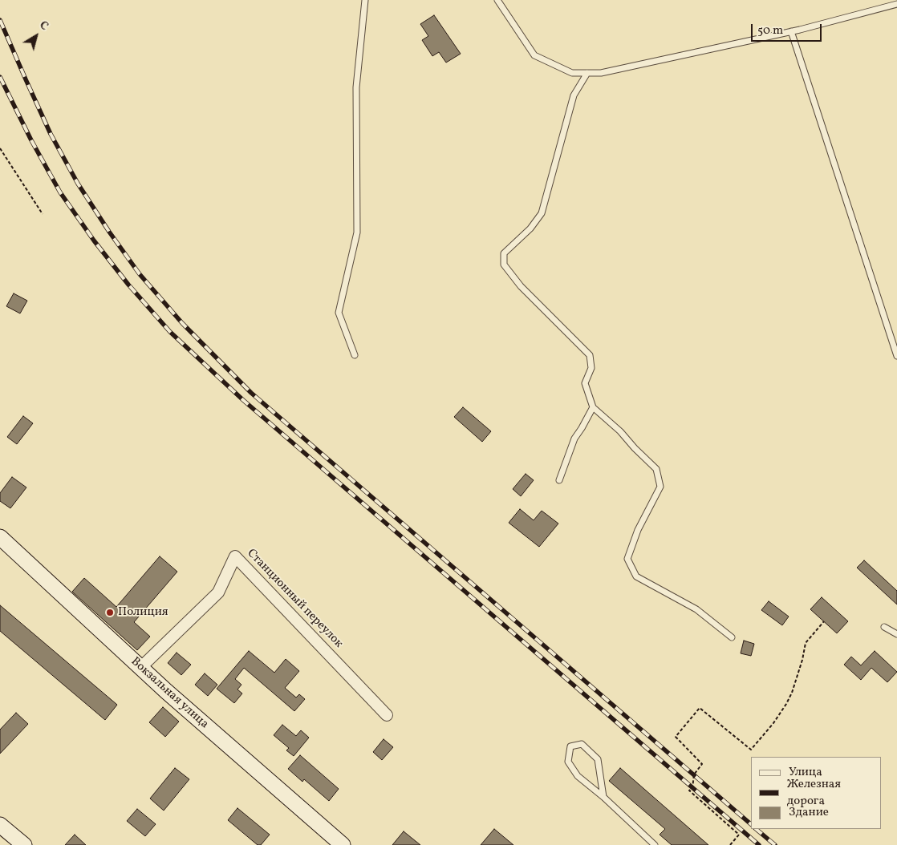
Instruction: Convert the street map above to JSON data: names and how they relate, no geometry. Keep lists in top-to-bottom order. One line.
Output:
{"streets":{"street":["Станционный переулок","Вокзальная улица"]},"crossings":[["Станционный переулок","Вокзальная улица"]],"places":["Полиция"],"legend":["Улица","Железная дорога","Здание"],"scale_bar":"50 m","north":"top right"}
